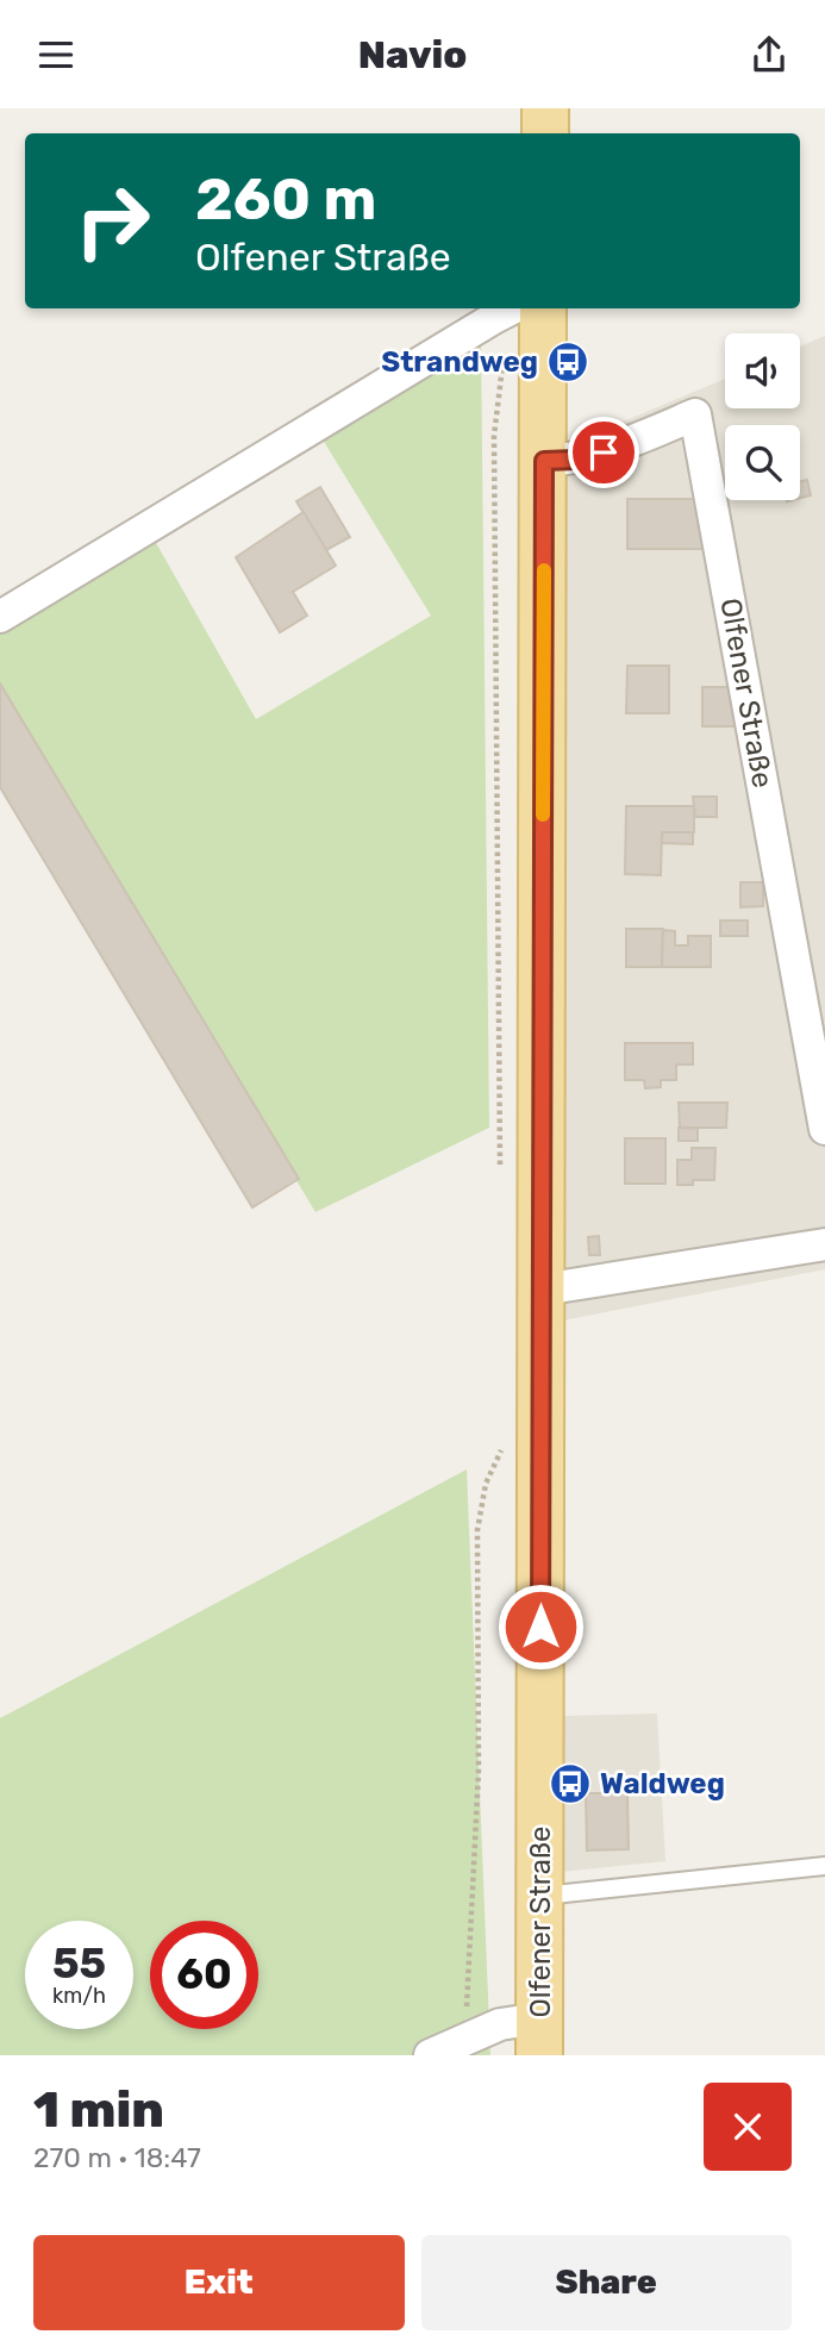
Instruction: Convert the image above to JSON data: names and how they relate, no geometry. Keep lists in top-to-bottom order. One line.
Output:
{"streets":{"main road":["Olfener Straße"]},"places":{"bus stop":["Strandweg","Waldweg"]},"page":{"header":"Navio","turn":["260 m","Olfener Straße"],"speed":"55 km/h","limit":"60","heading":["1 min","270 m · 18:47"],"buttons":["Exit","Share"]}}
